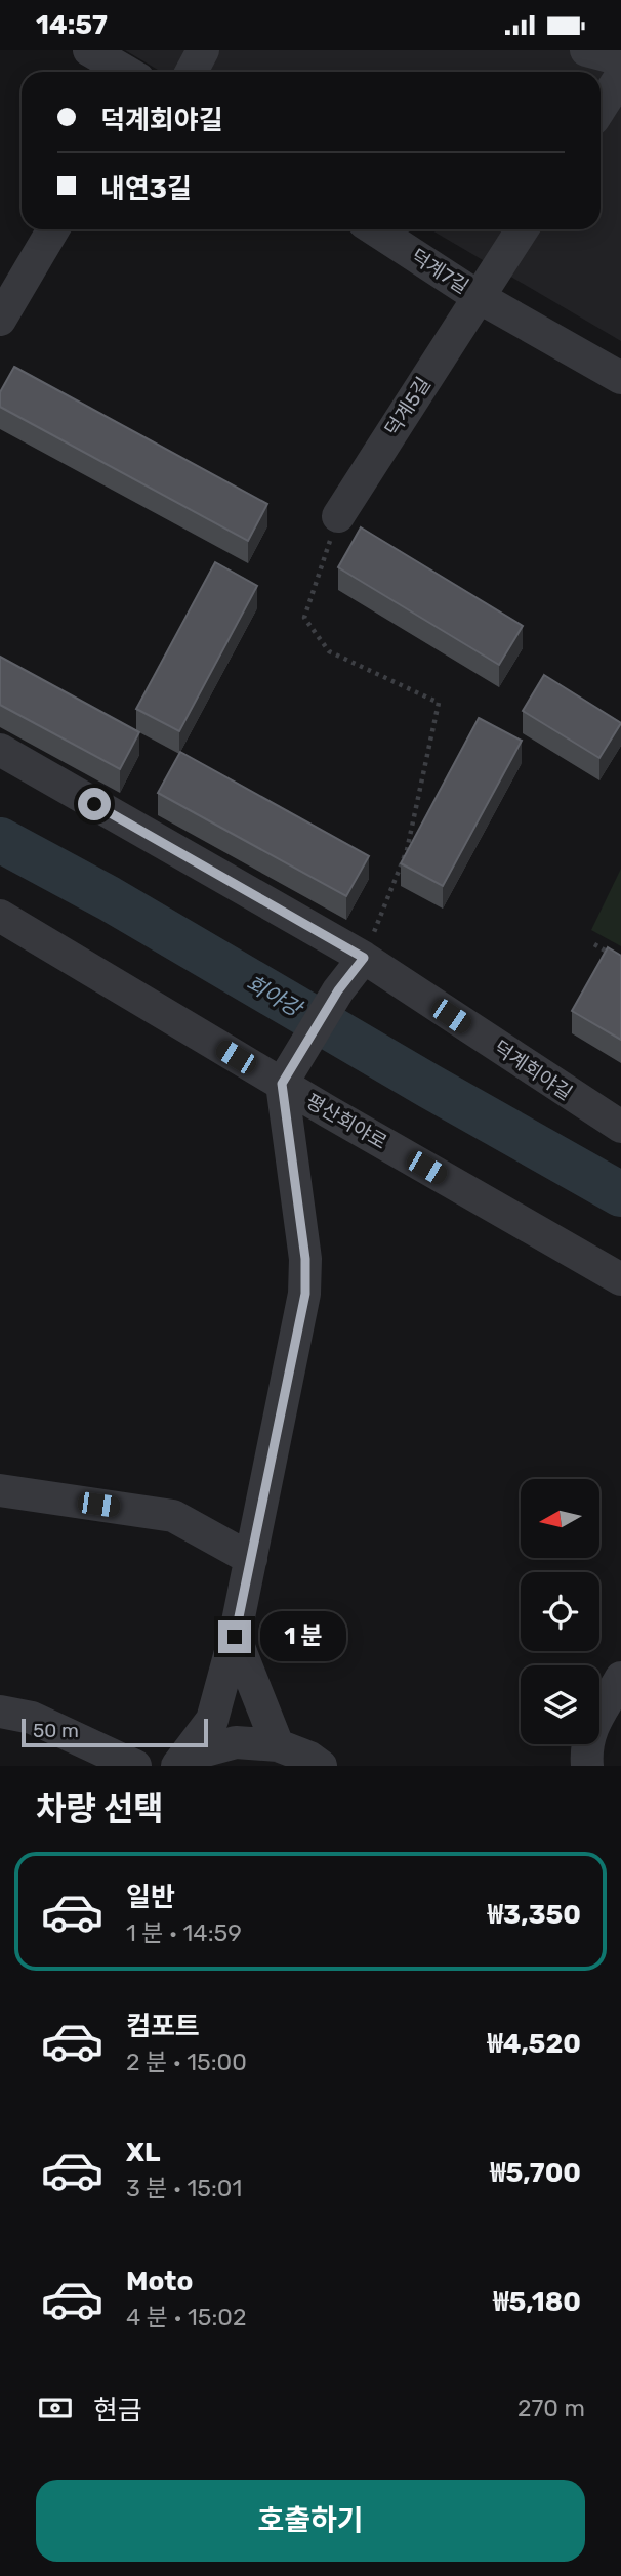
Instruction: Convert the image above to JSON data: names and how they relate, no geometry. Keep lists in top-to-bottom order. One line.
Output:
{"streets":{"street":["덕계7길","덕계5길","덕계회야길","평산회야로"]},"crossings":[["덕계7길","덕계5길"]],"water":["회야강"],"scale_bar":"50 m","north":"left","page":{"status":"14:57","banner":["덕계회야길","내연3길"],"bubble":"1 분","scale":"50 m","heading":"차량 선택","list":[{"name":"일반","note":"1 분 · 14:59","value":"₩3,350"},{"name":"컴포트","note":"2 분 · 15:00","value":"₩4,520"},{"name":"XL","note":"3 분 · 15:01","value":"₩5,700"},{"name":"Moto","note":"4 분 · 15:02","value":"₩5,180"}],"pay":["현금","270 m"],"buttons":"호출하기"}}
